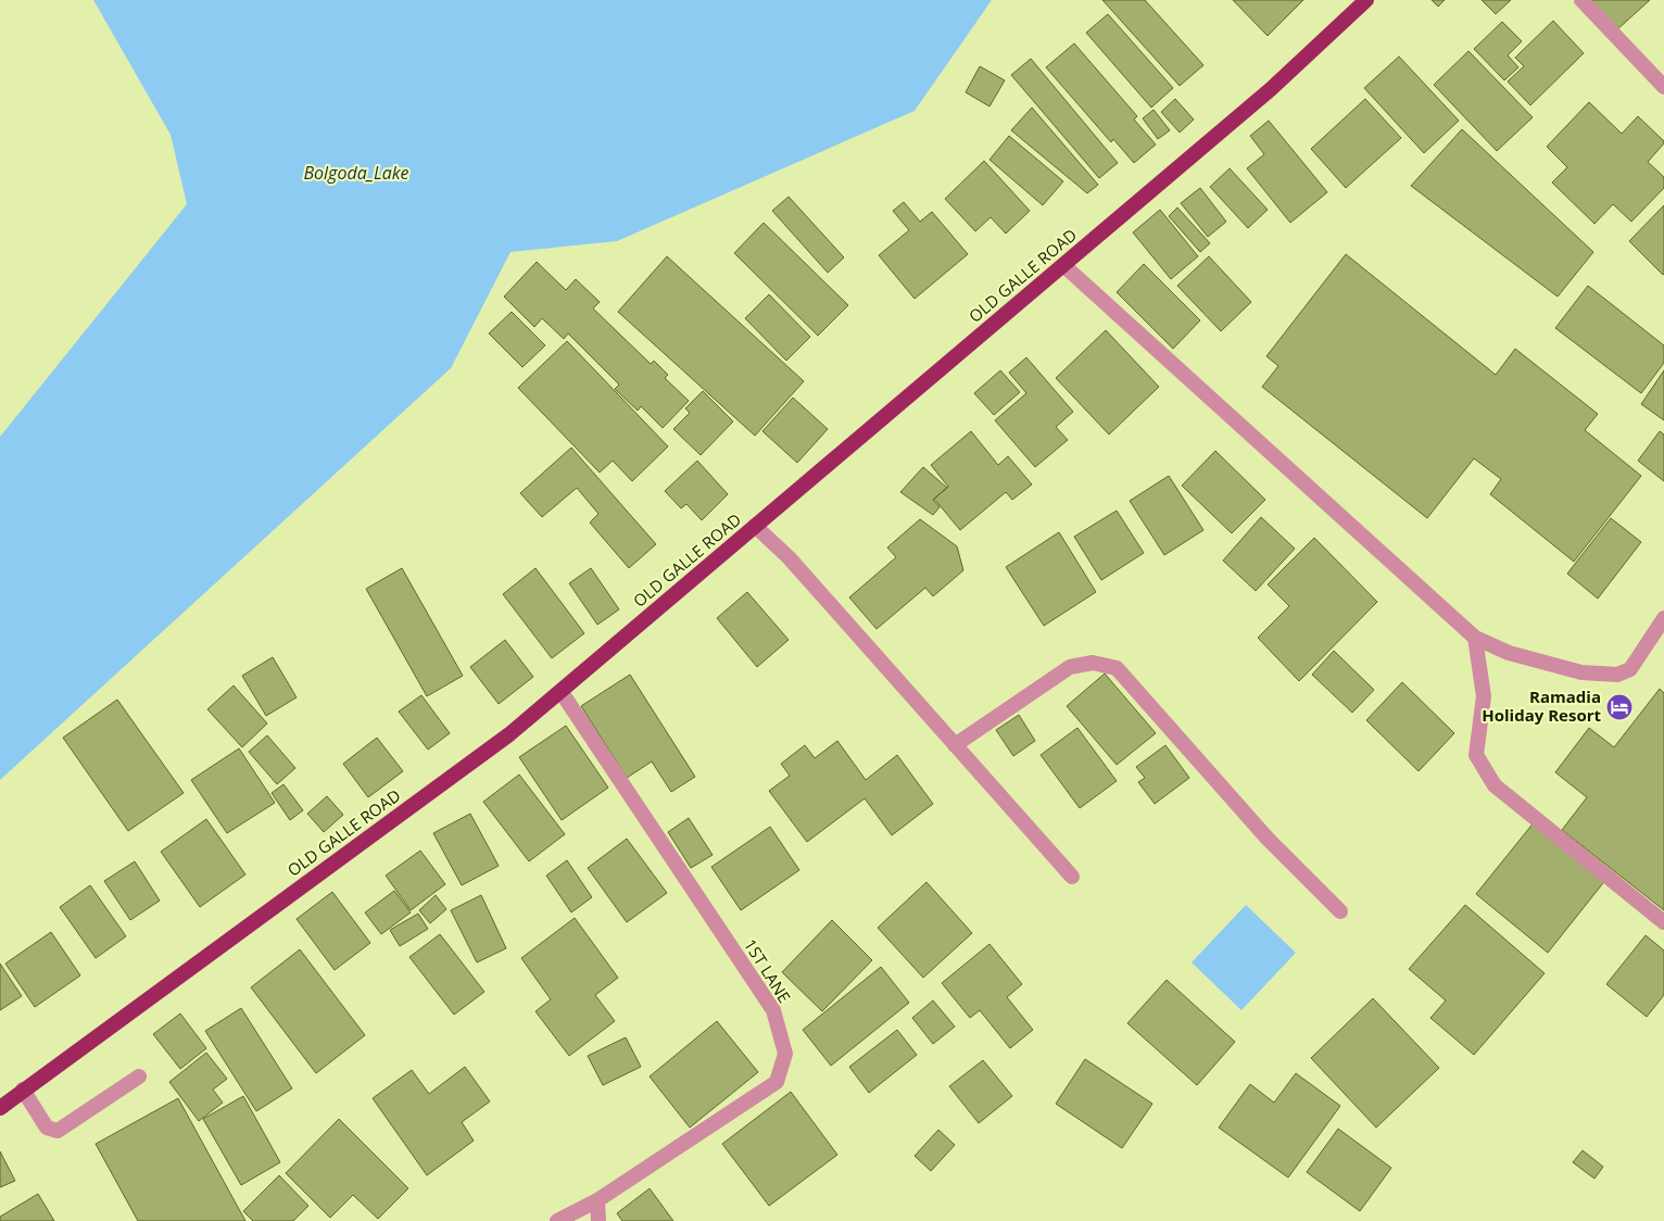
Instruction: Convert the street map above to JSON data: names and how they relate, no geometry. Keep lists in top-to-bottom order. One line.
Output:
{"streets":{"highway":["OLD GALLE ROAD"],"street":["1ST LANE"]},"crossings":[["OLD GALLE ROAD","1ST LANE"]],"water":["Bolgoda_Lake"],"places":{"hotel":["Ramadia Holiday Resort"]}}
